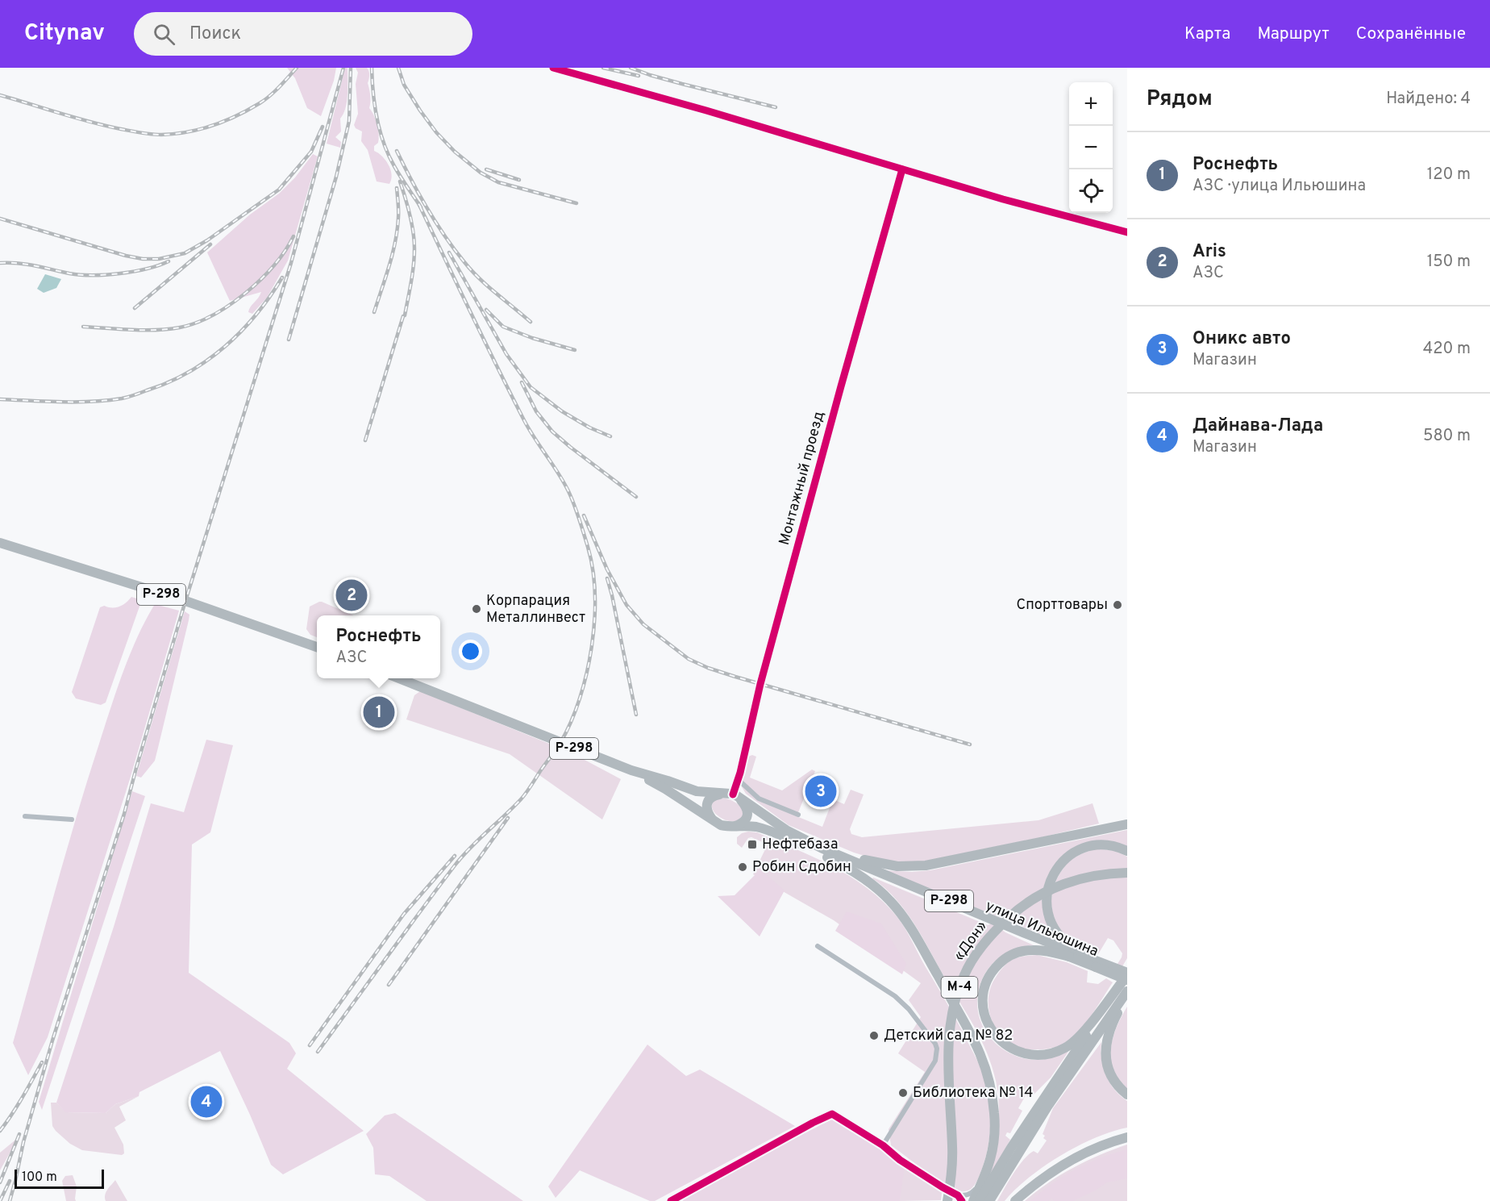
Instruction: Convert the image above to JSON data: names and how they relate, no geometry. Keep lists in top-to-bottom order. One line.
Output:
{"streets":{"highway":["Р-298","улица Ильюшина","«Дон»","М-4"],"street":["Монтажный проезд"]},"crossings":[["Монтажный проезд","Р-298"],["Р-298","улица Ильюшина"]],"places":{"other":["Спорттовары","Kорпарация Металлинвест","Робин Сдобин","Детский сад № 82","Библиотека № 14"],"transit":["Нефтебаза"]},"scale_bar":"100 m","page":{"header":"Citynav","search":"Поиск","nav":["Карта","Маршрут","Сохранённые"],"heading":["Рядом","Найдено: 4"],"map_buttons":["+","−"],"list":[{"mark":"1","name":"Роснефть","note":"АЗС · улица Ильюшина","value":"120 m"},{"mark":"2","name":"Aris","note":"АЗС","value":"150 m"},{"mark":"3","name":"Оникс авто","note":"Магазин","value":"420 m"},{"mark":"4","name":"Дайнава-Лада","note":"Магазин","value":"580 m"}],"pins":["2","1","3","4"],"popup":["Роснефть","АЗС"],"scale":"100 m"}}
